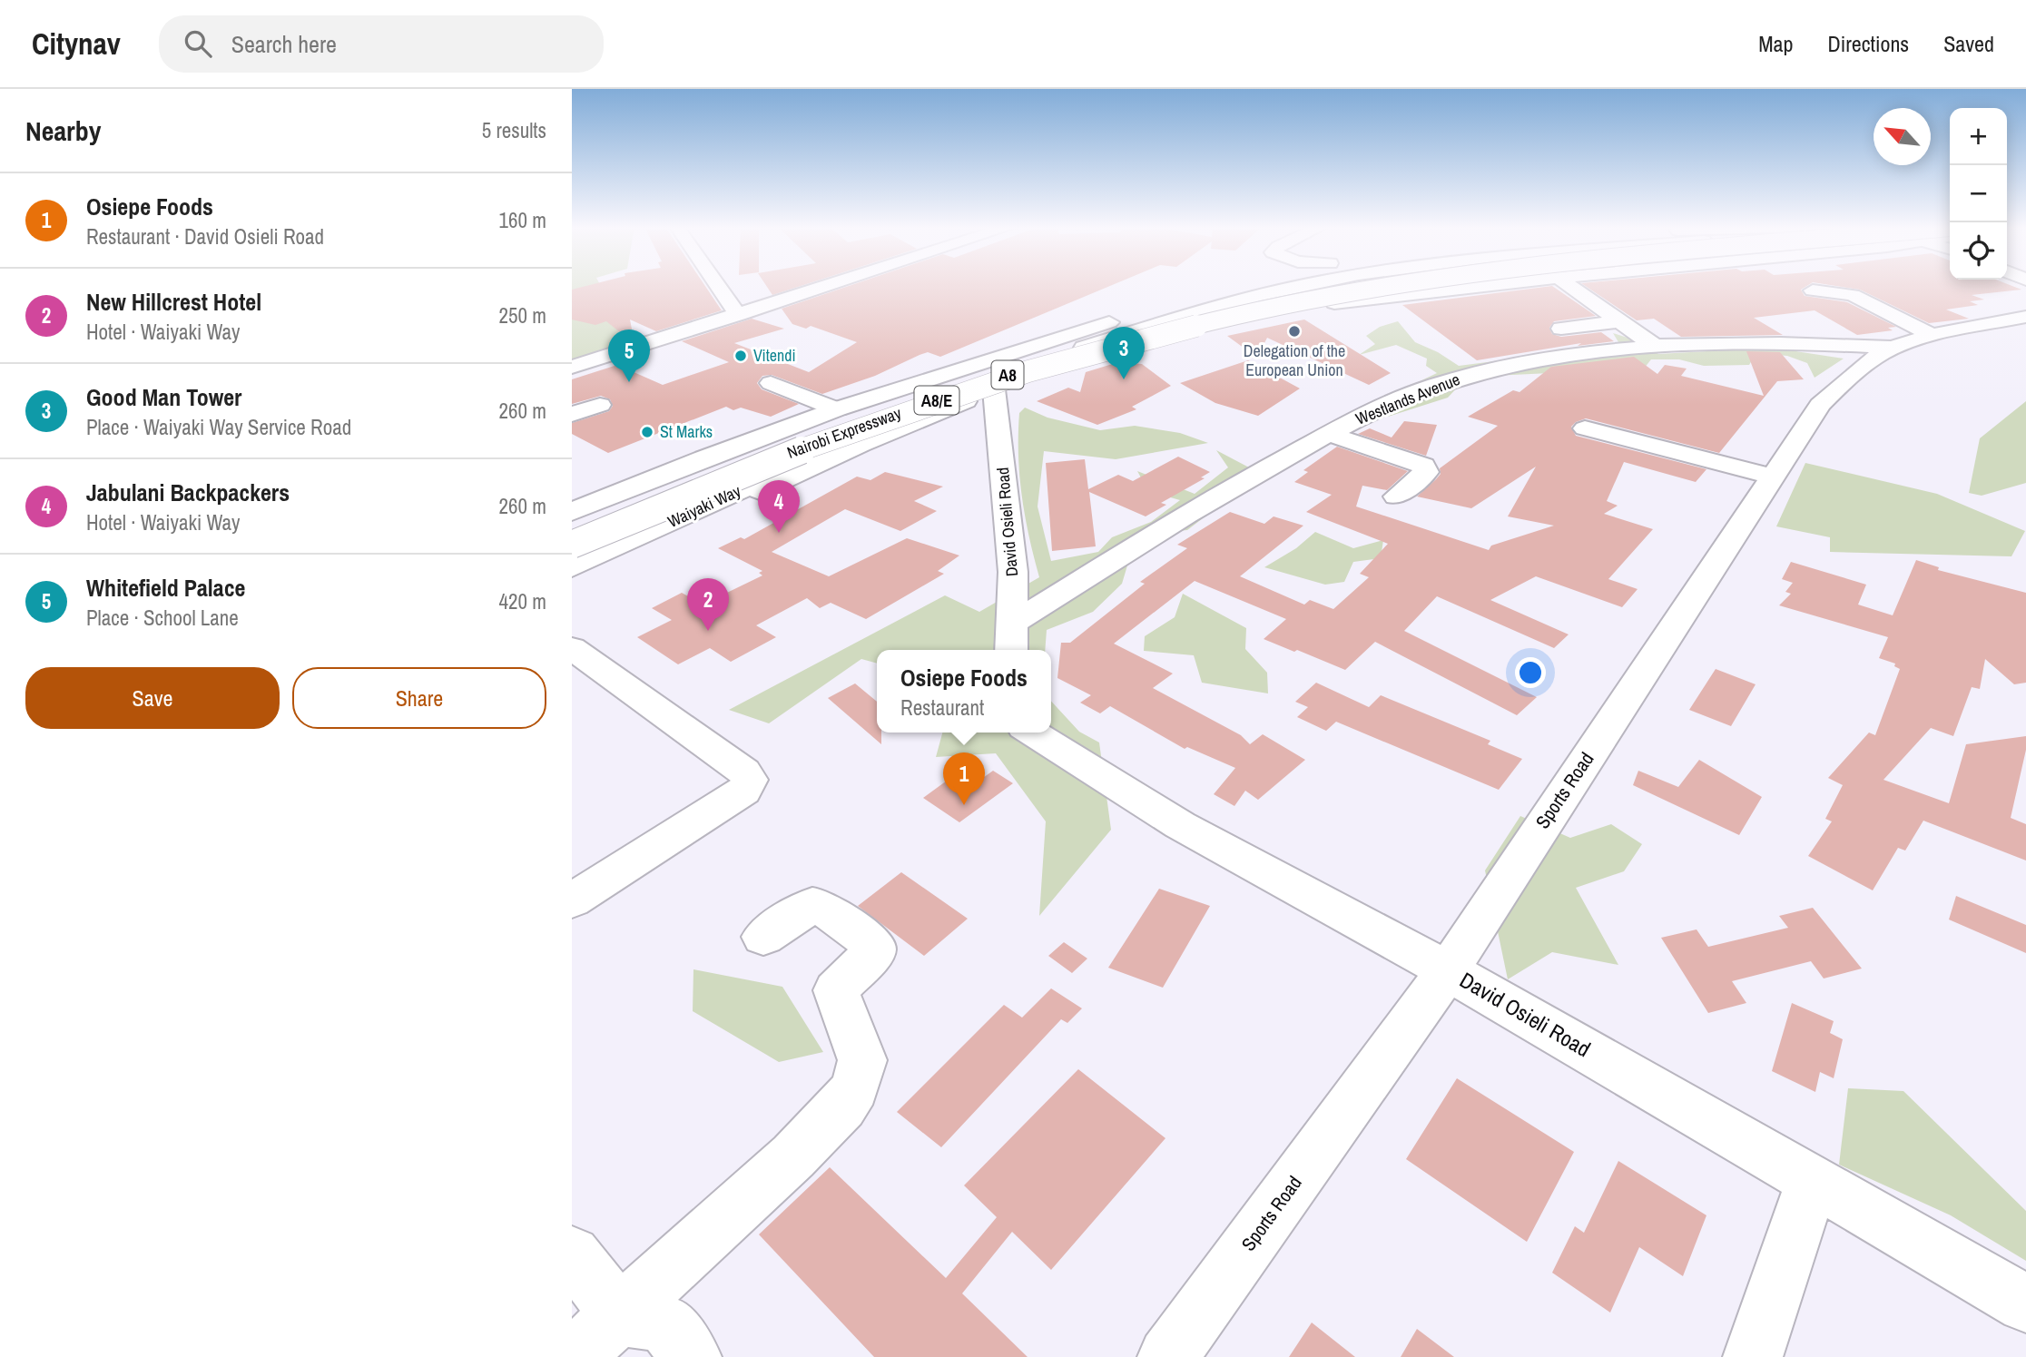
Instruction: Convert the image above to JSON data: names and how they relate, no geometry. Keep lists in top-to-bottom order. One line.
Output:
{"streets":{"main road":["A8","Westlands Avenue","A8/E","Nairobi Expressway","Waiyaki Way","David Osieli Road","Sports Road"]},"crossings":[["Westlands Avenue","David Osieli Road"],["Westlands Avenue","Sports Road"],["David Osieli Road","Sports Road"]],"places":["Delegation of the European Union","Vitendi","St Marks"],"north":"top left","page":{"header":"Citynav","search":"Search here","nav":["Map","Directions","Saved"],"heading":["Nearby","5 results"],"map_buttons":["+","−"],"list":[{"mark":"1","name":"Osiepe Foods","note":"Restaurant · David Osieli Road","value":"160 m"},{"mark":"2","name":"New Hillcrest Hotel","note":"Hotel · Waiyaki Way","value":"250 m"},{"mark":"3","name":"Good Man Tower","note":"Place · Waiyaki Way Service Road","value":"260 m"},{"mark":"4","name":"Jabulani Backpackers","note":"Hotel · Waiyaki Way","value":"260 m"},{"mark":"5","name":"Whitefield Palace","note":"Place · School Lane","value":"420 m"}],"pins":["3","5","4","2","1"],"buttons":["Save","Share"],"popup":["Osiepe Foods","Restaurant"]}}
